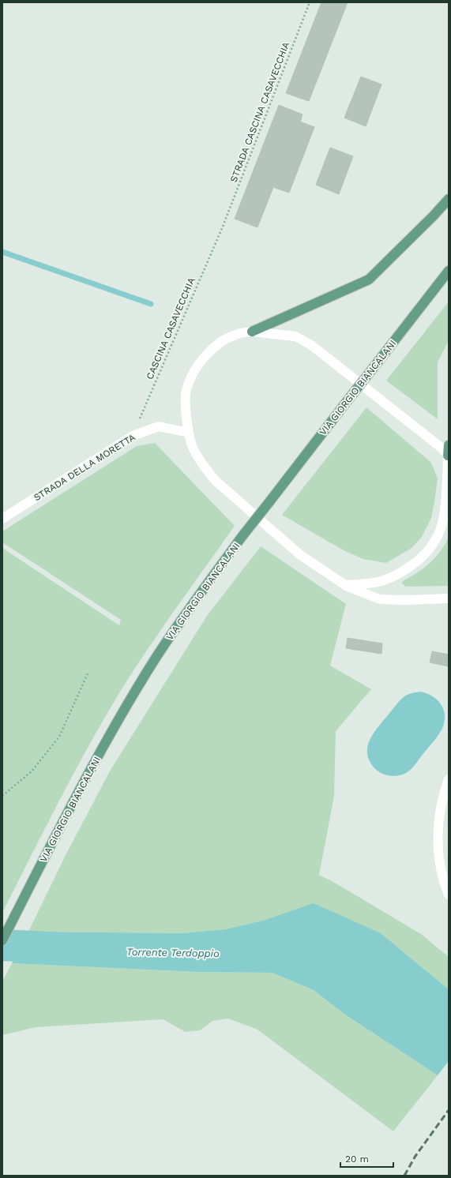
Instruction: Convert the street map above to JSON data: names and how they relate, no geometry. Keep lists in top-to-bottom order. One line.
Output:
{"streets":{"main road":["VIA GIORGIO BIANCALANI"],"street":["STRADA DELLA MORETTA"],"path":["STRADA CASCINA CASAVECCHIA","CASCINA CASAVECCHIA"]},"crossings":[["STRADA CASCINA CASAVECCHIA","CASCINA CASAVECCHIA"],["CASCINA CASAVECCHIA","STRADA DELLA MORETTA"]],"water":["Torrente Terdoppio"],"scale_bar":"20 m"}
